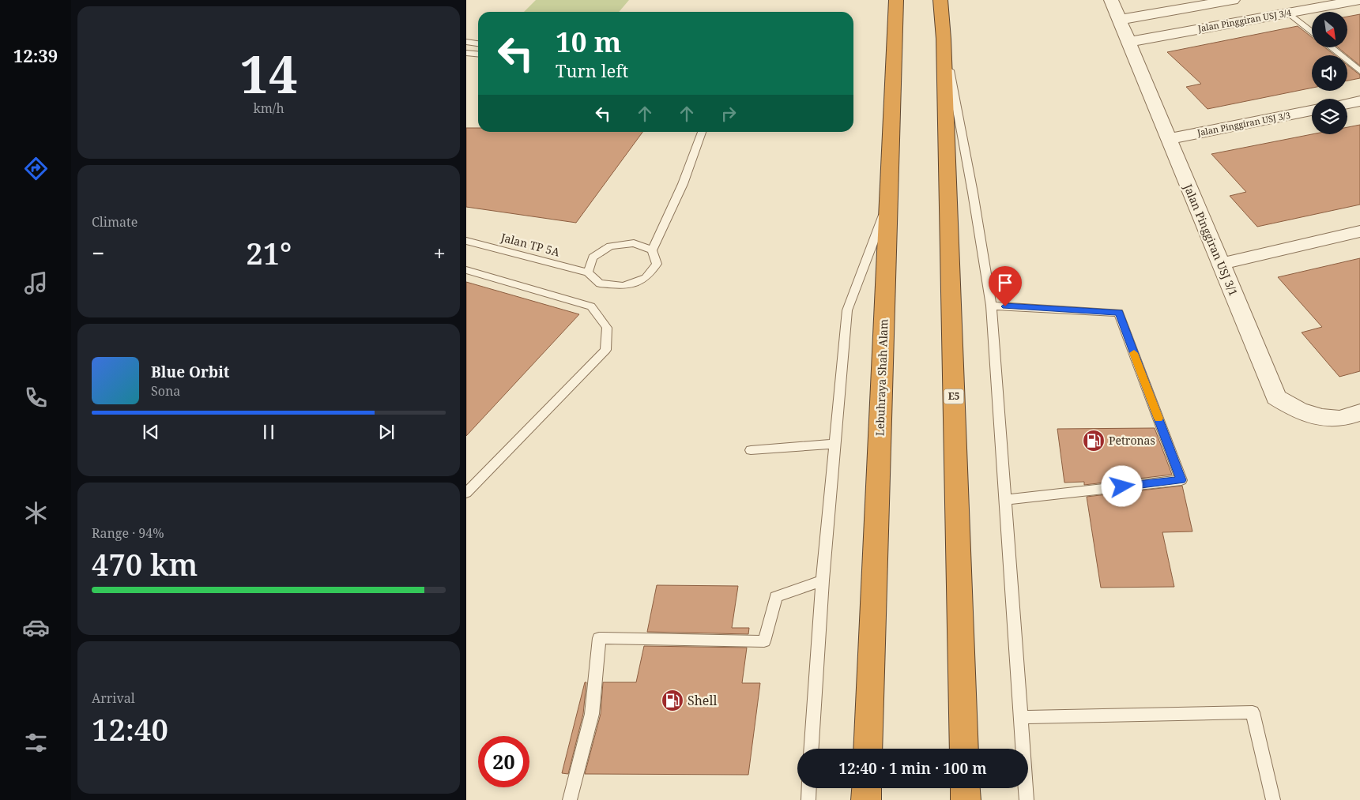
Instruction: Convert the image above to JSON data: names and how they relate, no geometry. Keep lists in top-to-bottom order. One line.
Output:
{"streets":{"highway":["Lebuhraya Shah Alam","E5"],"street":["Jalan Pinggiran USJ 3/4","Jalan Pinggiran USJ 3/3","Jalan Pinggiran USJ 3/1"],"lane":["Jalan TP 5A"]},"crossings":[["Jalan Pinggiran USJ 3/4","Jalan Pinggiran USJ 3/1"],["Jalan Pinggiran USJ 3/3","Jalan Pinggiran USJ 3/1"]],"places":{"fuel station":["Petronas","Shell"]},"north":"bottom right","page":{"tabs":"12:39","tile":[["14","km/h"],"Climate",["Range · 94%","470 km"],["Arrival","12:40"]],"turn":["10 m","Turn left"],"heat":["−","21°","+"],"song":["Blue Orbit","Sona"],"limit":"20","trip":"12:40 · 1 min · 100 m"}}
